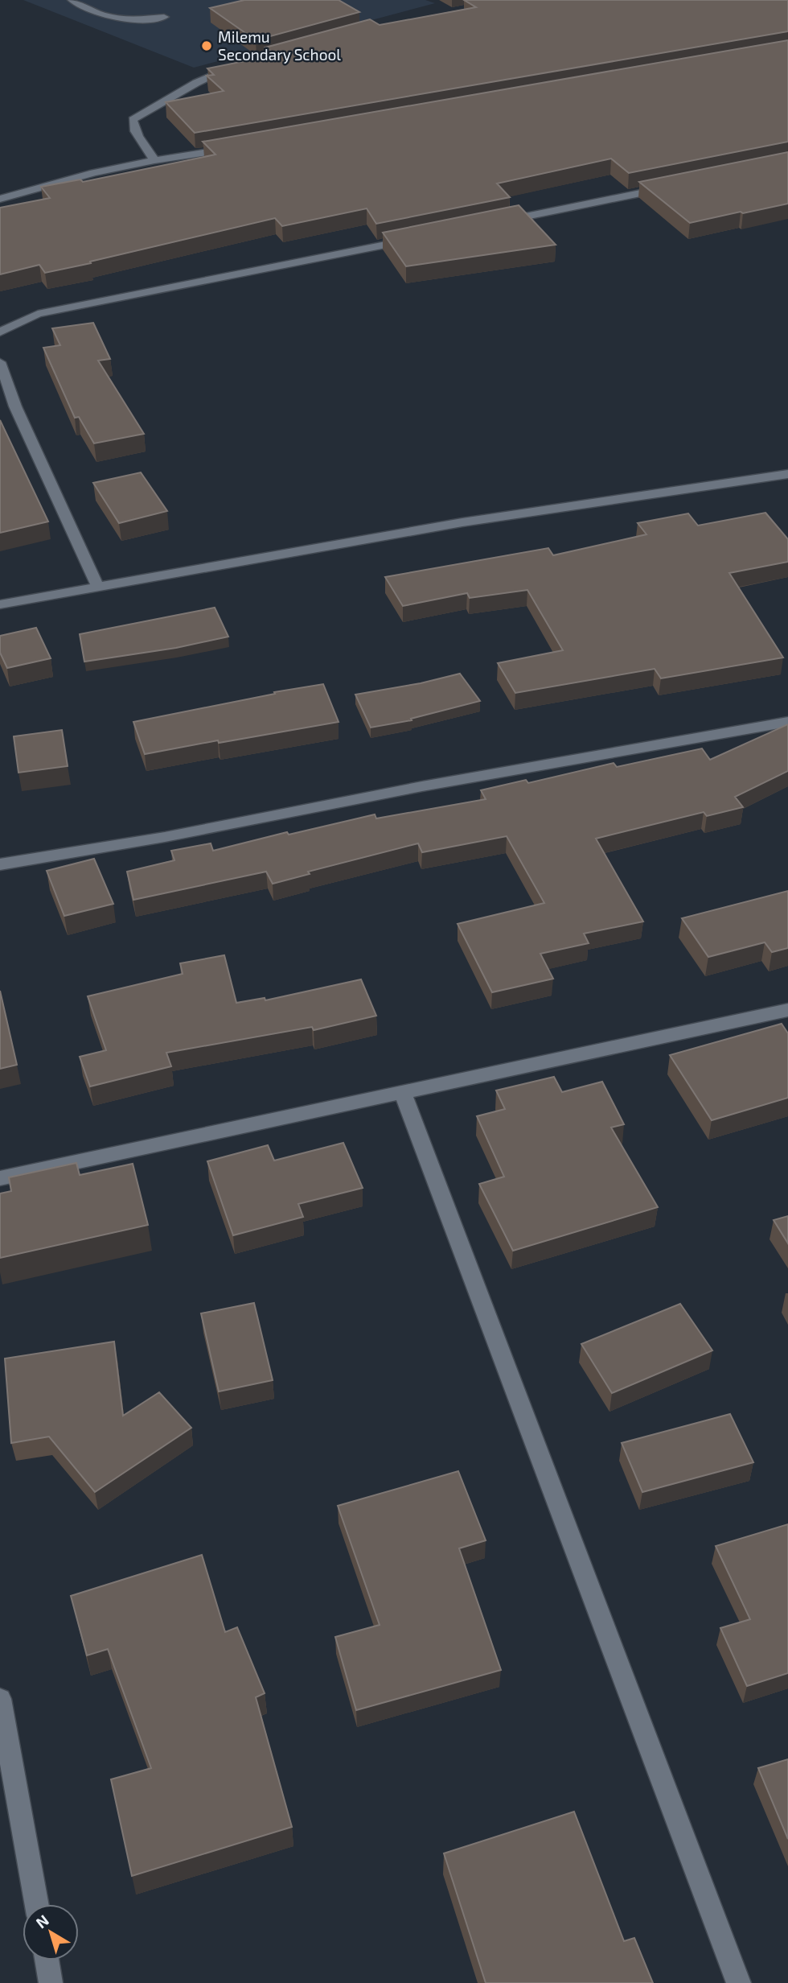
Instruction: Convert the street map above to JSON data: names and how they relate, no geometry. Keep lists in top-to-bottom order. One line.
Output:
{"places":["Milemu Secondary School"],"north":"top left"}
